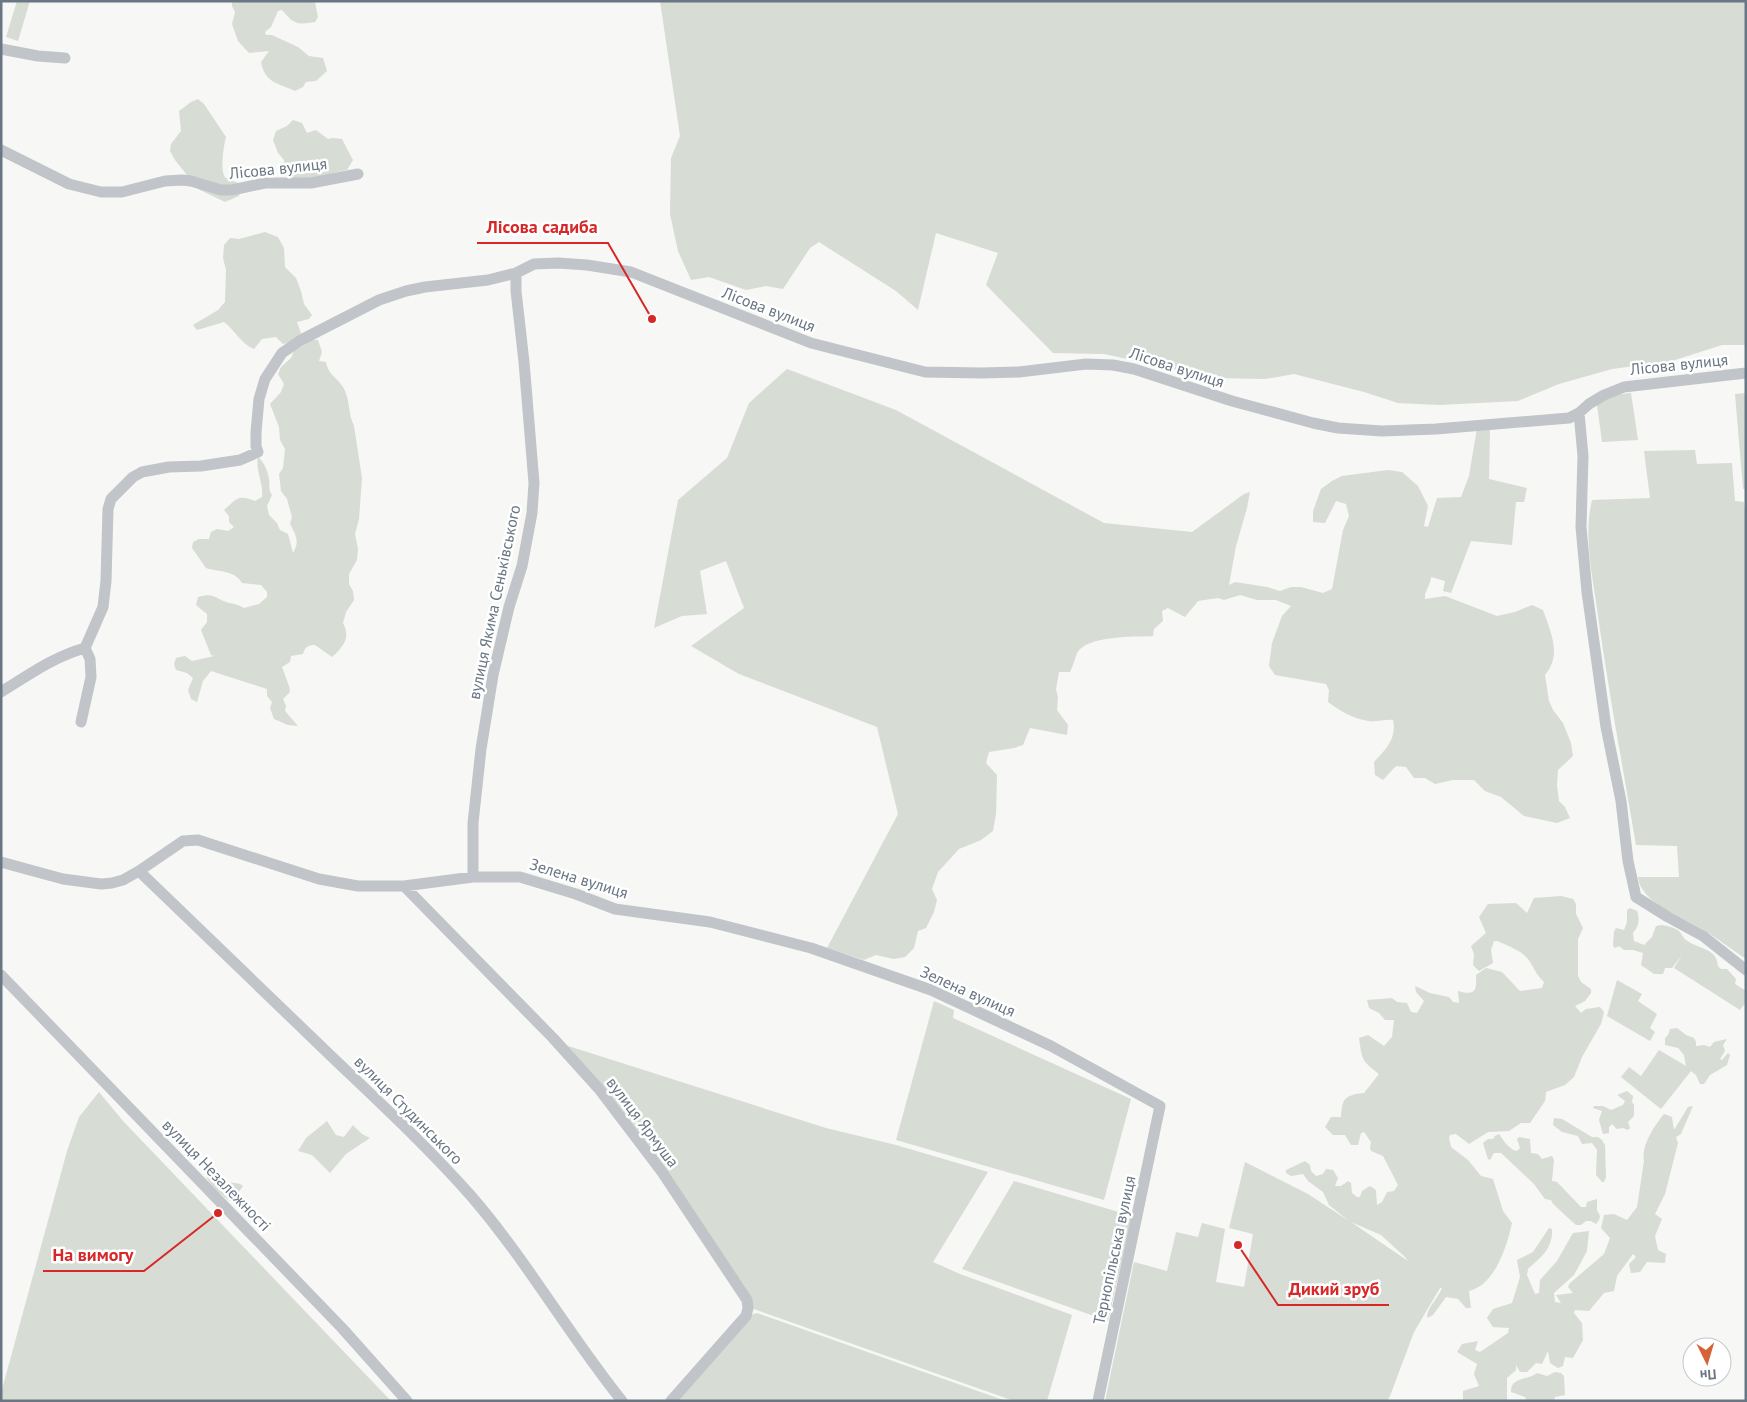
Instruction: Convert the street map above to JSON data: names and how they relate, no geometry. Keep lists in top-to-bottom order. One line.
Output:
{"streets":{"street":["Лісова вулиця","вулиця Якима Сеньківського","Зелена вулиця","вулиця Студинського","вулиця Ярмуша","вулиця Незалежності","Тернопільська вулиця"]},"crossings":[["Лісова вулиця","вулиця Якима Сеньківського"],["вулиця Якима Сеньківського","Зелена вулиця"],["Зелена вулиця","вулиця Студинського"],["Зелена вулиця","вулиця Ярмуша"],["Зелена вулиця","Тернопільська вулиця"]],"places":["Лісова садиба","На вимогу","Дикий зруб"],"north":"bottom"}
